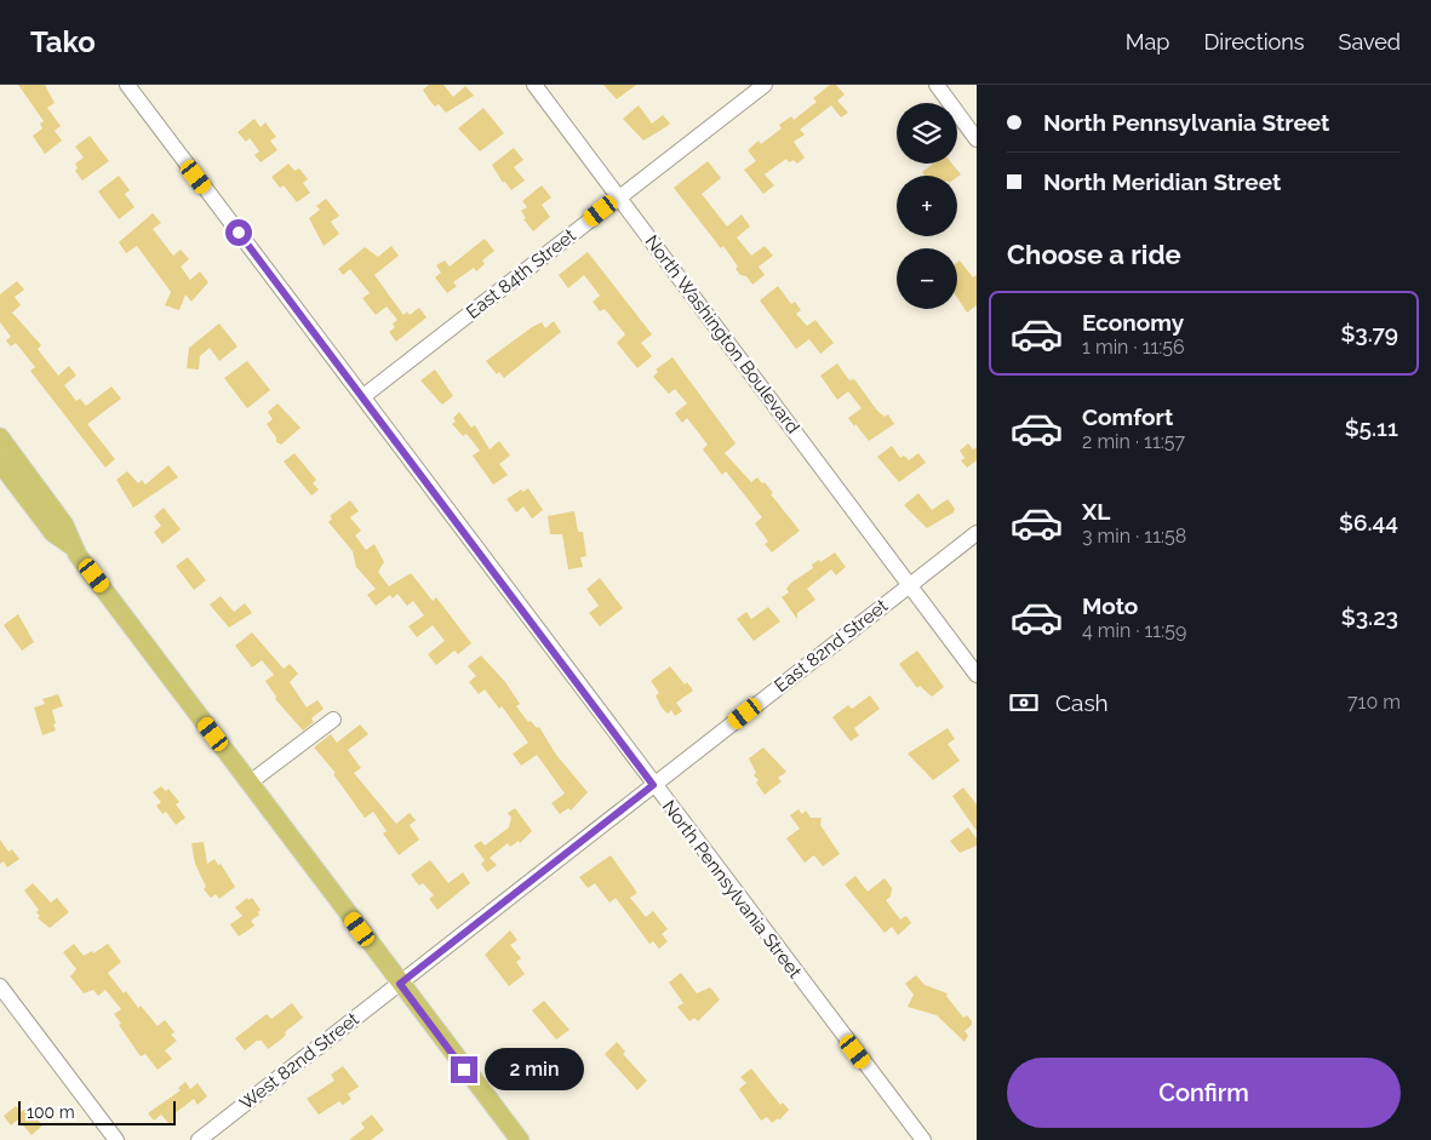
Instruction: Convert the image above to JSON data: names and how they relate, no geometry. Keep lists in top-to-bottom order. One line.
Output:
{"streets":{"street":["East 84th Street","North Washington Boulevard","East 82nd Street","North Pennsylvania Street","West 82nd Street"]},"crossings":[["East 84th Street","North Washington Boulevard"],["East 84th Street","North Pennsylvania Street"],["North Washington Boulevard","East 82nd Street"],["East 82nd Street","North Pennsylvania Street"],["East 82nd Street","West 82nd Street"]],"scale_bar":"100 m","page":{"header":"Tako","nav":["Map","Directions","Saved"],"banner":["North Pennsylvania Street","North Meridian Street"],"map_buttons":["+","−"],"heading":"Choose a ride","list":[{"name":"Economy","note":"1 min · 11:56","value":"$3.79"},{"name":"Comfort","note":"2 min · 11:57","value":"$5.11"},{"name":"XL","note":"3 min · 11:58","value":"$6.44"},{"name":"Moto","note":"4 min · 11:59","value":"$3.23"}],"pay":["Cash","710 m"],"buttons":"Confirm","bubble":"2 min","scale":"100 m"}}
